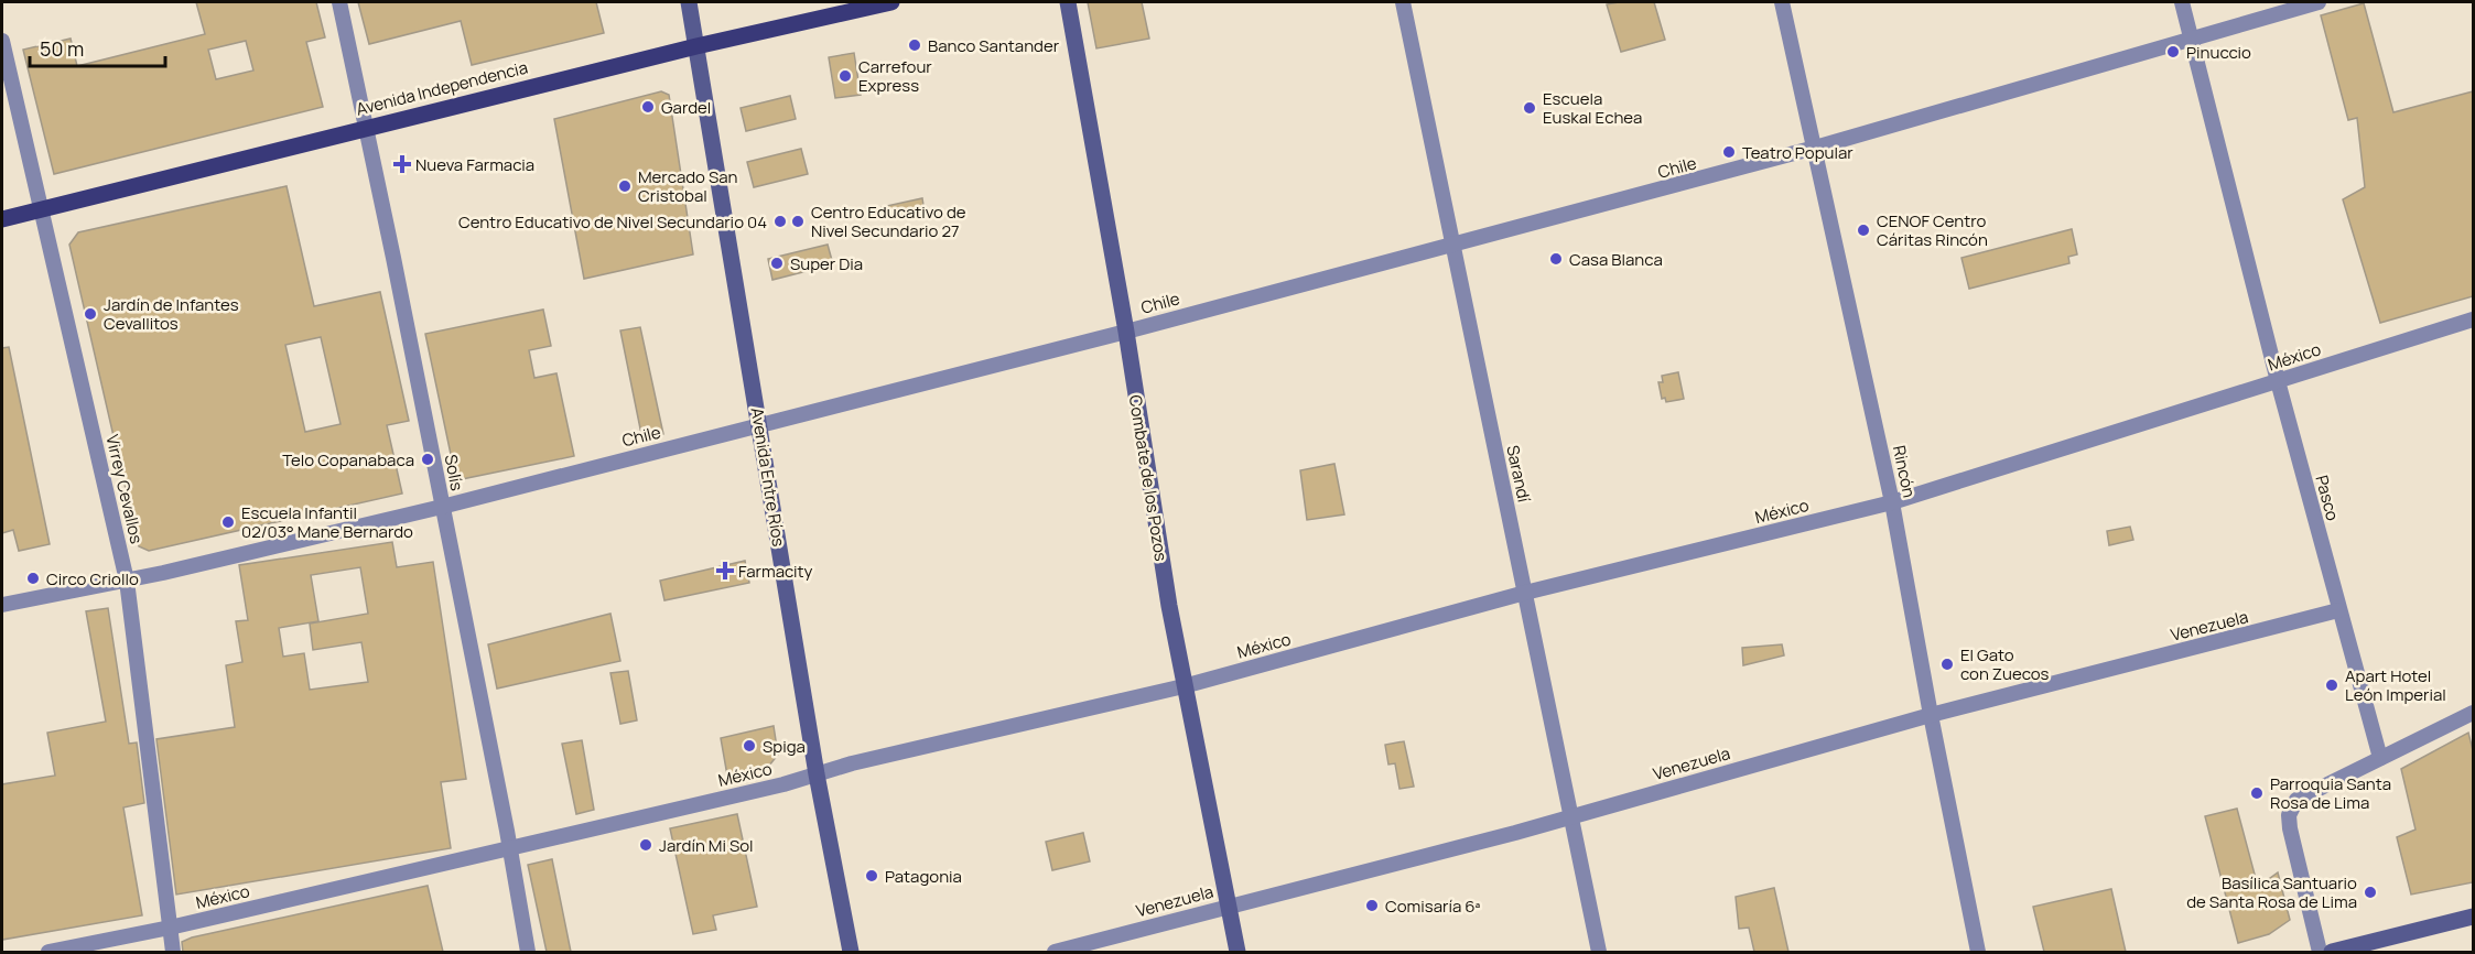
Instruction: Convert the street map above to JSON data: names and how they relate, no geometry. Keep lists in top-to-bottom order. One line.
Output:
{"streets":{"main road":["Avenida Independencia","Avenida Entre Ríos","Combate de los Pozos"],"street":["Chile","México","Rincón","Solís","Sarandí","Virrey Cevallos","Pasco","Venezuela"]},"crossings":[["Avenida Independencia","Solís"],["Avenida Independencia","Avenida Entre Ríos"],["Avenida Independencia","Virrey Cevallos"],["Chile","Rincón"],["Chile","Solís"],["Chile","Sarandí"],["Chile","Avenida Entre Ríos"],["Chile","Combate de los Pozos"],["Chile","Virrey Cevallos"],["Chile","Pasco"],["México","Rincón"],["México","Solís"],["México","Sarandí"],["México","Avenida Entre Ríos"],["México","Combate de los Pozos"],["México","Virrey Cevallos"],["México","Pasco"],["Rincón","Venezuela"],["Sarandí","Venezuela"],["Combate de los Pozos","Venezuela"],["Pasco","Venezuela"]],"places":{"other":["Banco Santander","Pinuccio","Carrefour Express","Gardel","Escuela Euskal Echea","Teatro Popular","Mercado San Cristobal","Centro Educativo de Nivel Secundario 04","Centro Educativo de Nivel Secundario 27","CENOF Centro Cáritas Rincón","Casa Blanca","Super Dia","Jardín de Infantes Cevallitos","Telo Copanabaca","Escuela Infantil 02/03° Mane Bernardo","Circo Criollo","El Gato con Zuecos","Apart Hotel León Imperial","Spiga","Parroquia Santa Rosa de Lima","Jardín Mi Sol","Patagonia","Basílica Santuario de Santa Rosa de Lima","Comisaría 6ª"],"health":["Nueva Farmacia","Farmacity"]},"scale_bar":"50 m"}
